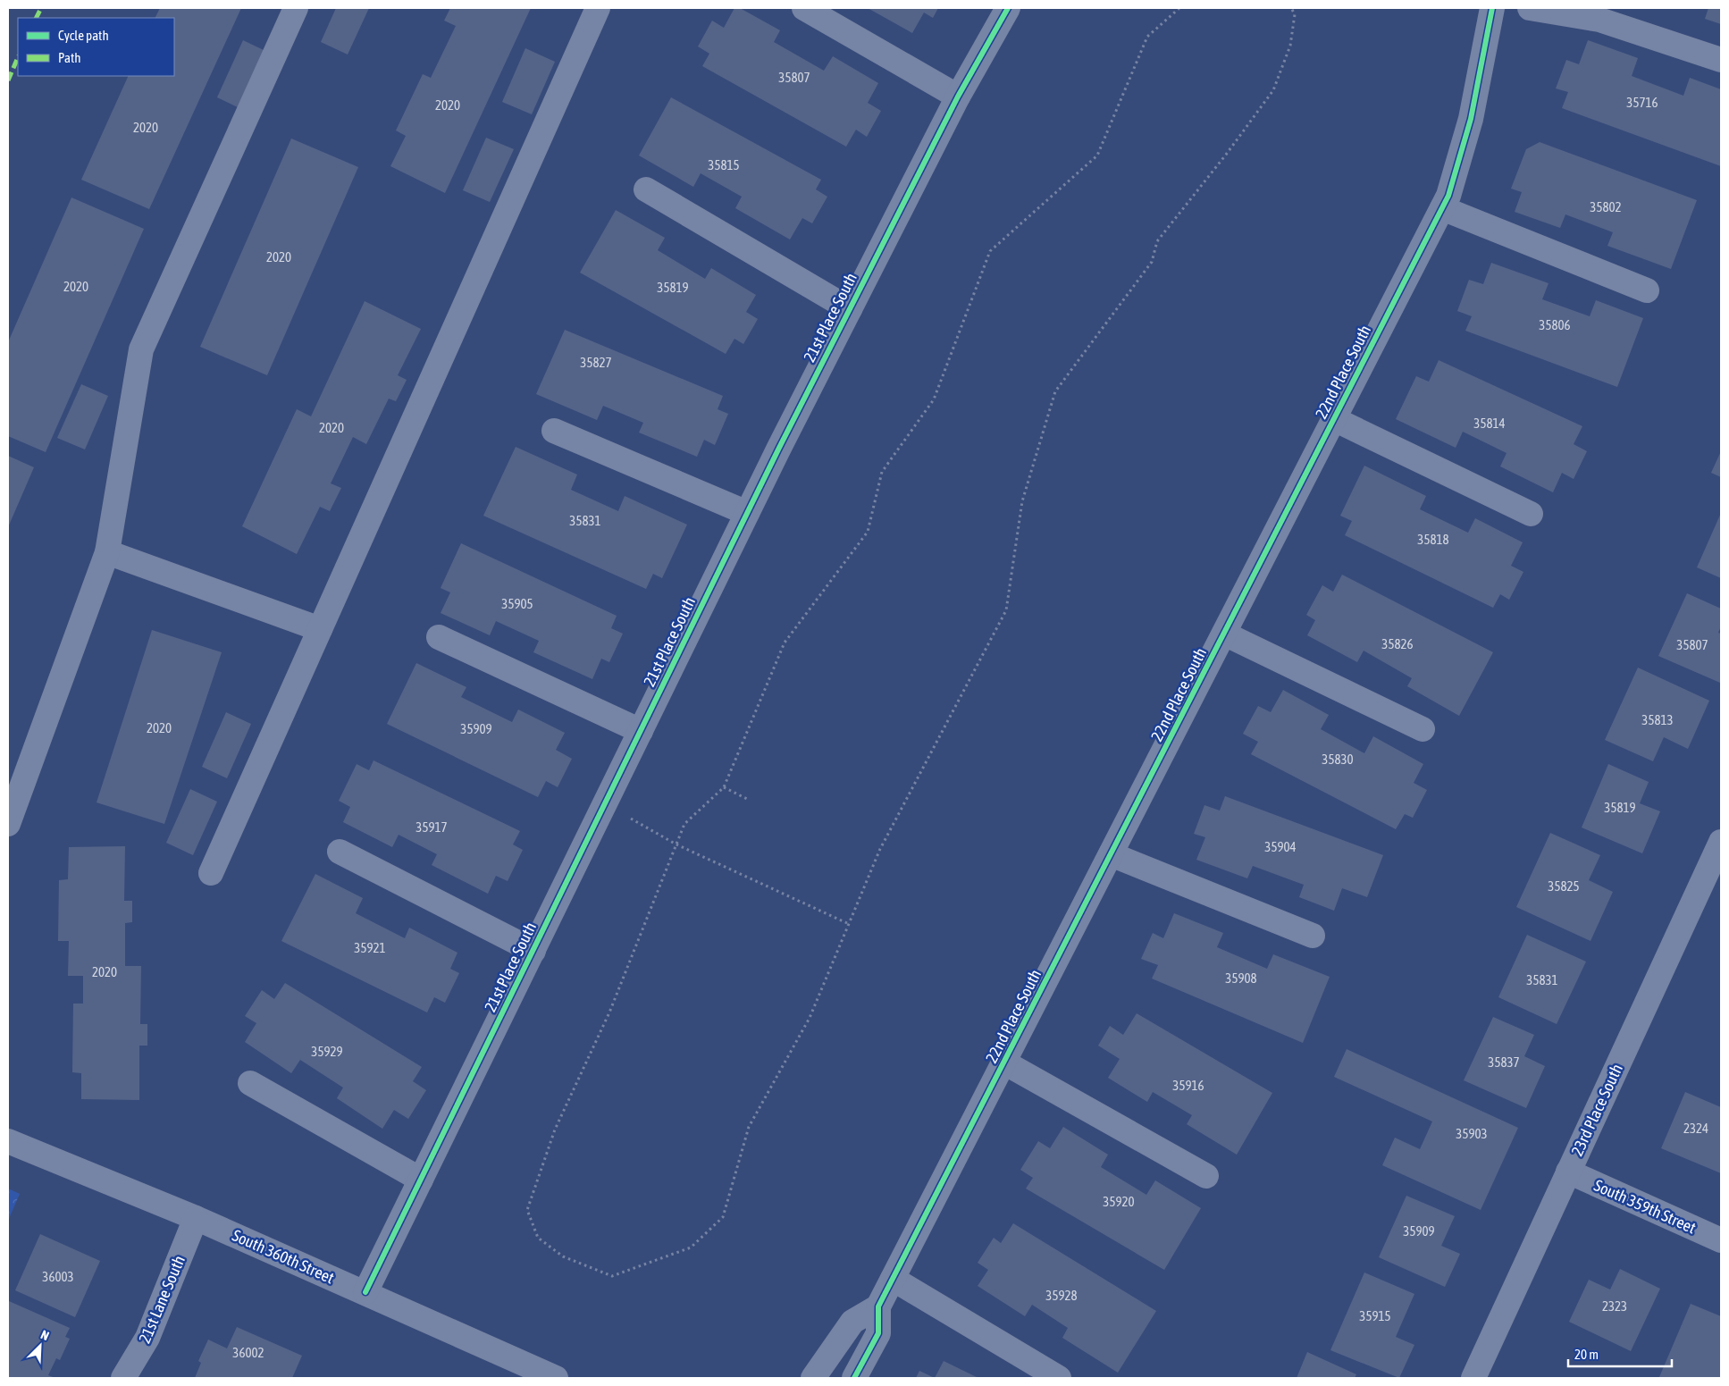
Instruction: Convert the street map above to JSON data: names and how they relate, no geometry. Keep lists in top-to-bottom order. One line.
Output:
{"streets":{"street":["21st Place South","22nd Place South","23rd Place South","South 359th Street","South 360th Street","21st Lane South"]},"crossings":[["21st Place South","South 360th Street"],["23rd Place South","South 359th Street"],["South 360th Street","21st Lane South"]],"house_numbers":["35807","35716","2020","2020","35815","35802","2020","2020","35819","35806","35827","35814","2020","35831","35818","35905","35826","35807","35813","2020","35909","35830","35819","35917","35904","35825","35921","2020","35908","35831","35929","35837","35916","2324","35903","35920","35909","36003","35928","2323","35915","36002"],"legend":["Cycle path","Path"],"scale_bar":"20 m","north":"top right"}
